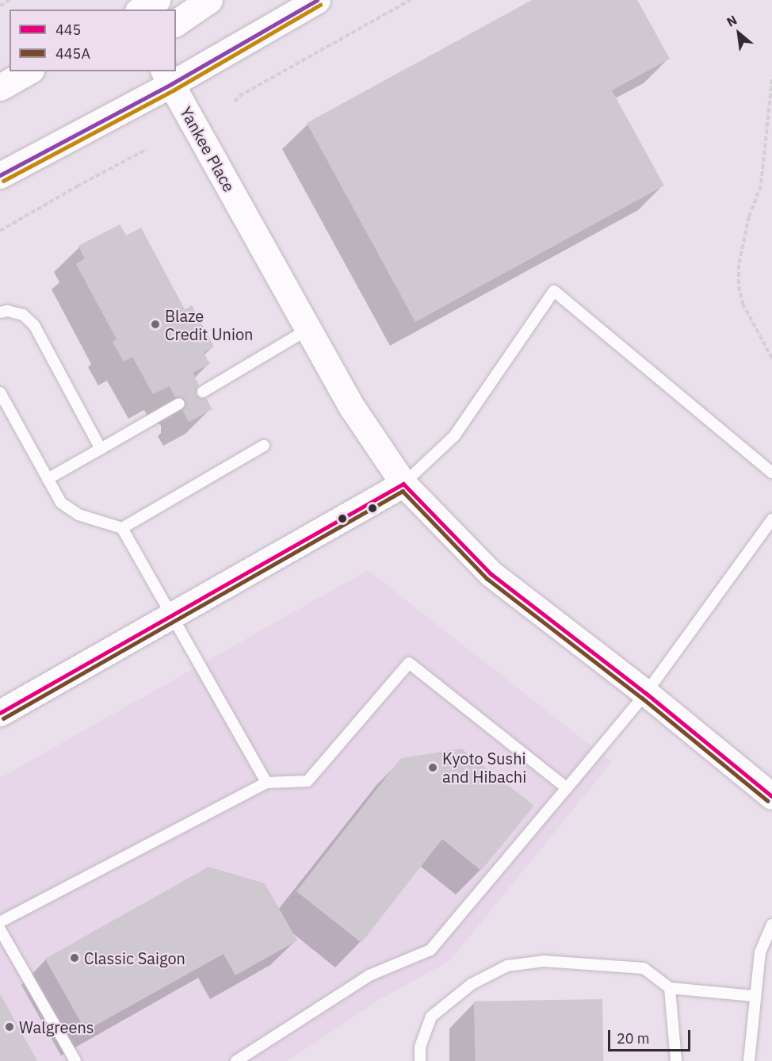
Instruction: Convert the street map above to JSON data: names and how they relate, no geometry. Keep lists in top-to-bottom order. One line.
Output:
{"streets":{"street":["Yankee Place"]},"places":["Blaze Credit Union","Kyoto Sushi and Hibachi","Classic Saigon","Walgreens"],"lines":["transit line 445","transit line 445A"],"legend":["445","445A"],"scale_bar":"20 m","north":"top left"}
